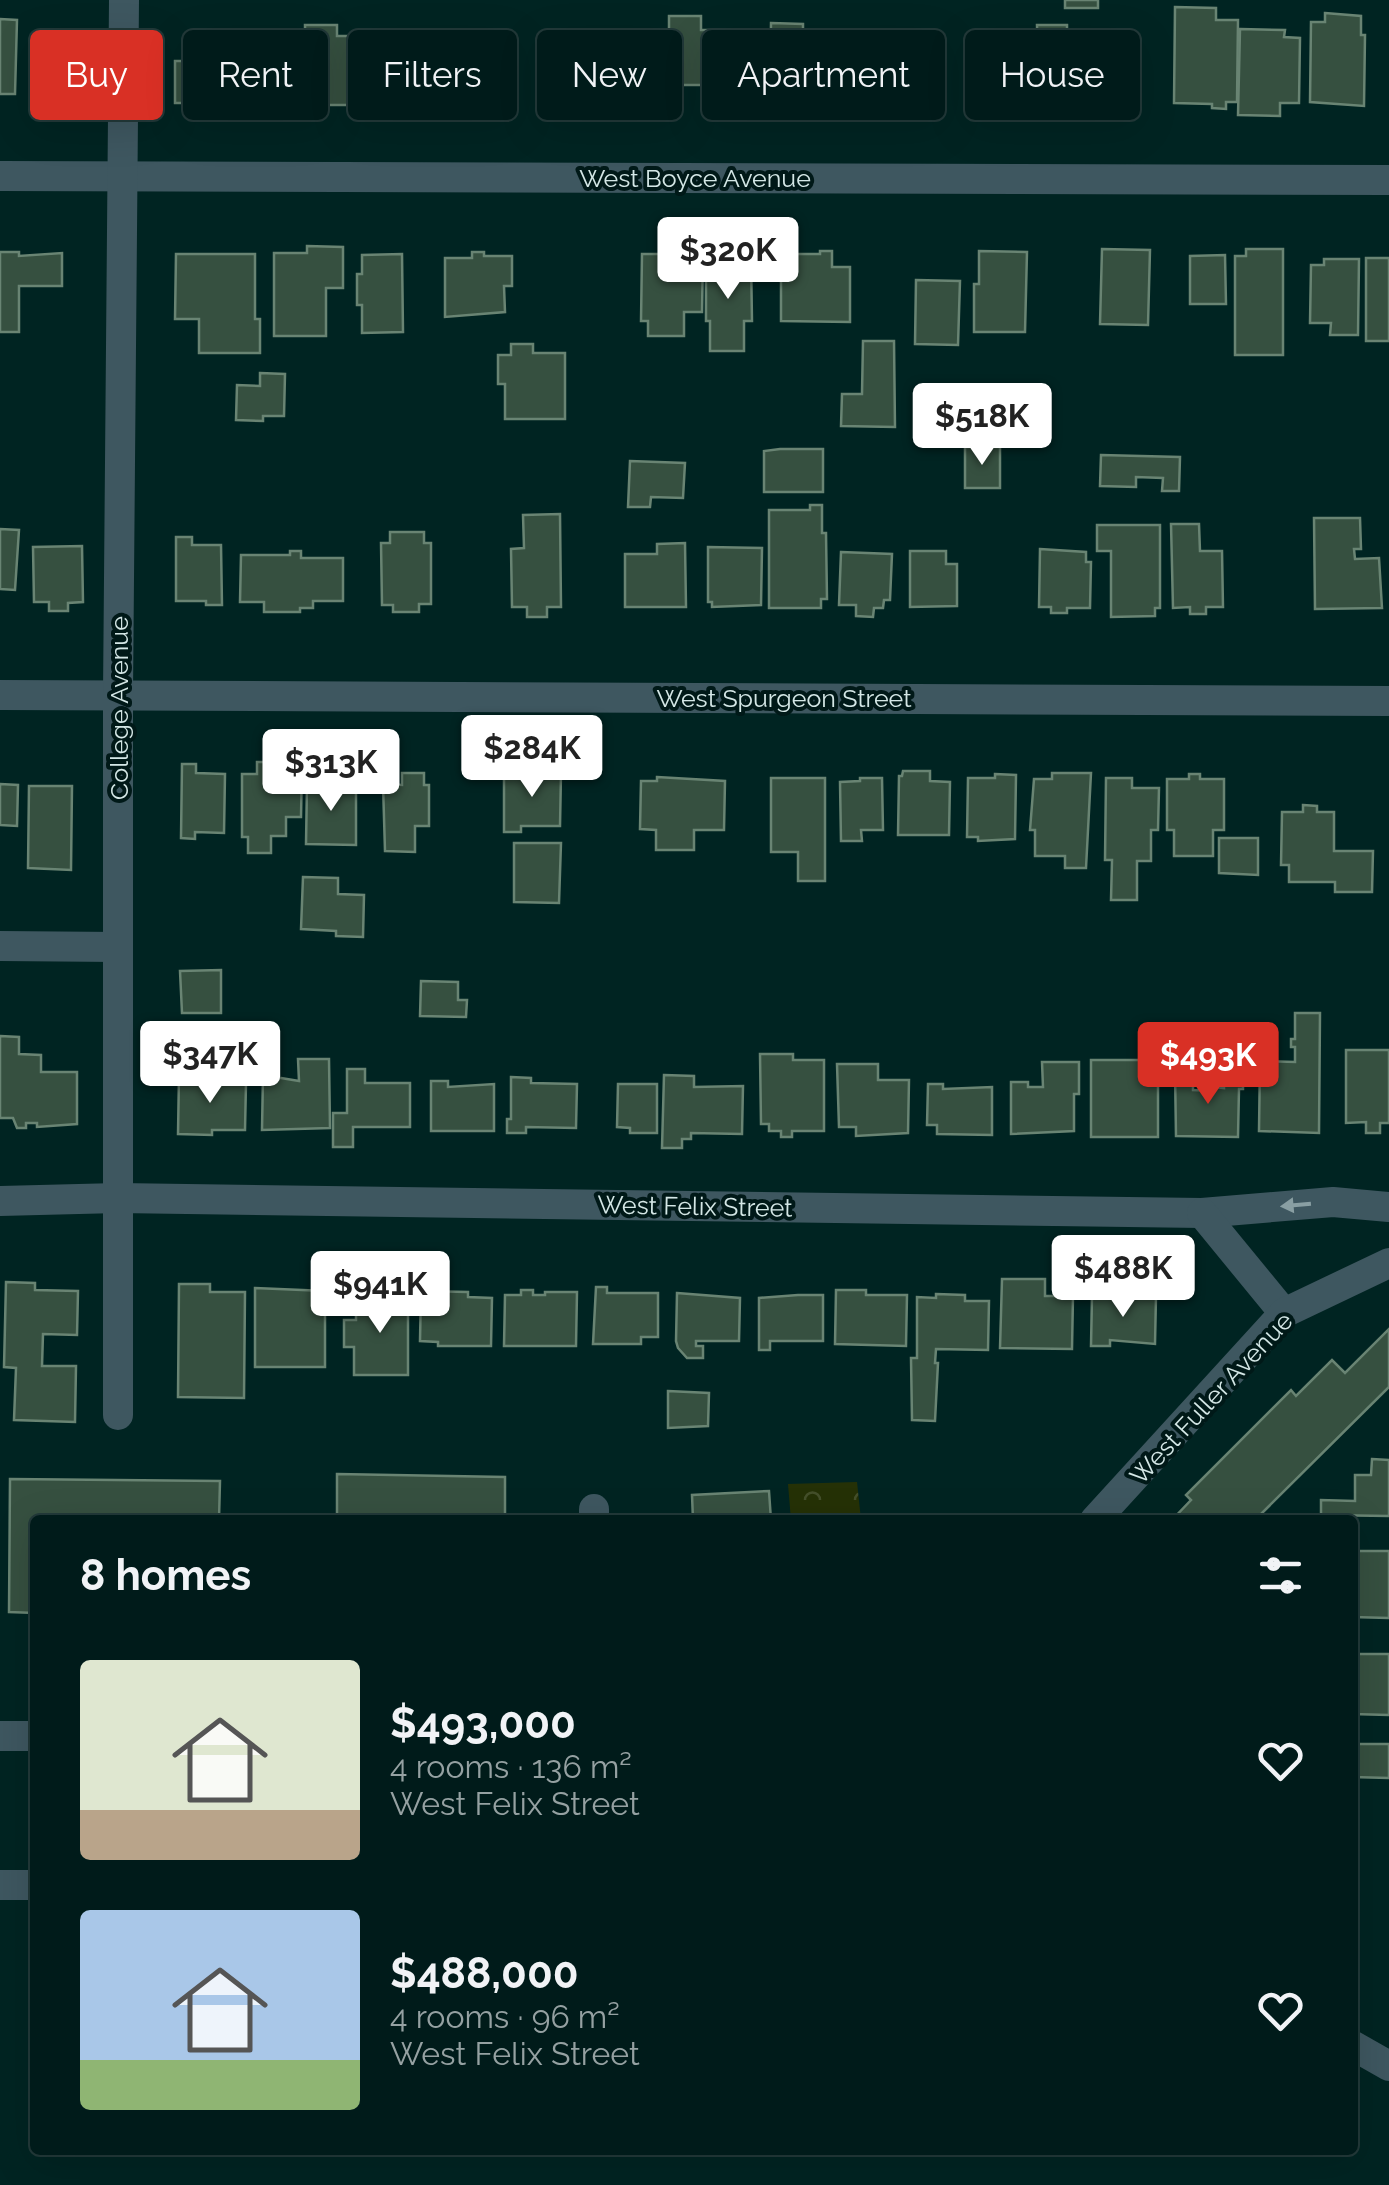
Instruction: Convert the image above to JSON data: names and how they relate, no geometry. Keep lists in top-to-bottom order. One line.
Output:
{"streets":{"street":["West Boyce Avenue","West Spurgeon Street","College Avenue","West Felix Street","West Fuller Avenue"]},"crossings":[["West Boyce Avenue","College Avenue"],["West Spurgeon Street","College Avenue"],["College Avenue","West Felix Street"]],"page":{"chip":["Buy","Rent","Filters","New","Apartment","House"],"price":["$320K","$518K","$284K","$313K","$347K","$493K","$488K","$941K"],"heading":"8 homes","list":[{"name":"$493,000","note":"4 rooms · 136 m² · West Felix Street"},{"name":"$488,000","note":"4 rooms · 96 m² · West Felix Street"}]}}
